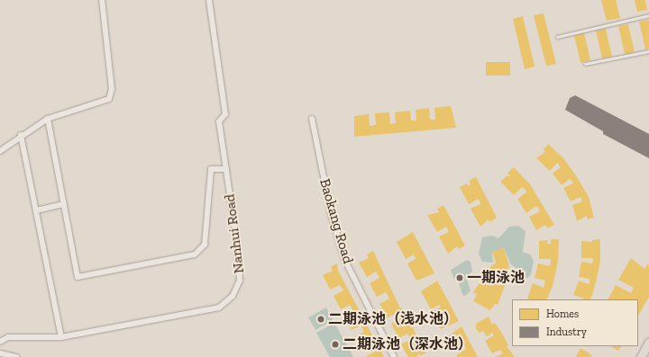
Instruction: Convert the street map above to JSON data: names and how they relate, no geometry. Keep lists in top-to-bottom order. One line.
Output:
{"streets":{"street":["Baokang Road","Nanhui Road"]},"places":["一期泳池","二期泳池（浅水池）","二期泳池（深水池）"],"legend":["Homes","Industry"]}
